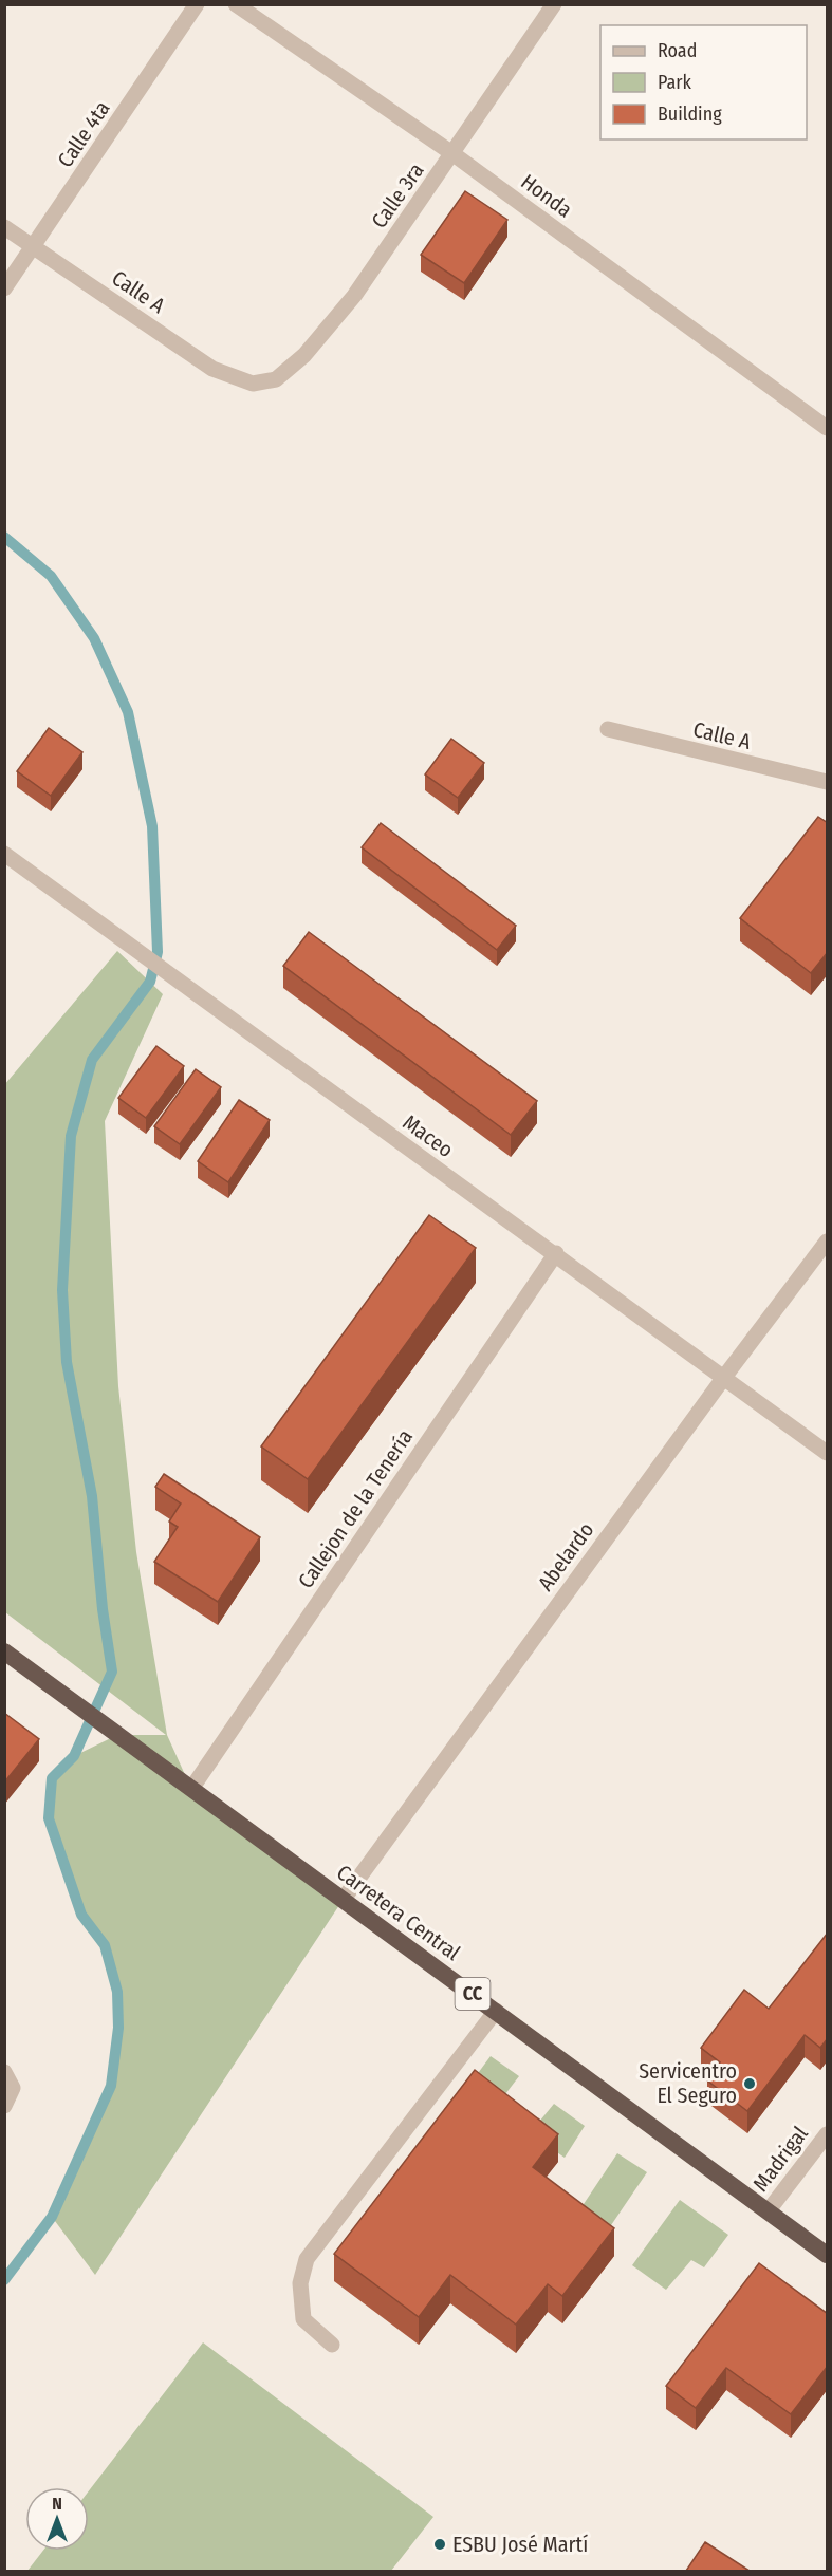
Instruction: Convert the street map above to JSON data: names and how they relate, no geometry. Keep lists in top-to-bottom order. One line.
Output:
{"streets":{"highway":["Carretera Central","CC"],"street":["Calle 4ta","Calle 3ra","Honda","Calle A","Maceo","Callejon de la Tenería","Abelardo","Madrigal"]},"crossings":[["Calle 4ta","Calle A"],["Calle 3ra","Honda"],["Calle 3ra","Calle A"],["Maceo","Callejon de la Tenería"],["Maceo","Abelardo"],["Callejon de la Tenería","Carretera Central"],["Abelardo","Carretera Central"],["Carretera Central","Madrigal"]],"places":["Servicentro El Seguro","ESBU José Martí"],"legend":["Road","Park","Building"],"north":"top"}
